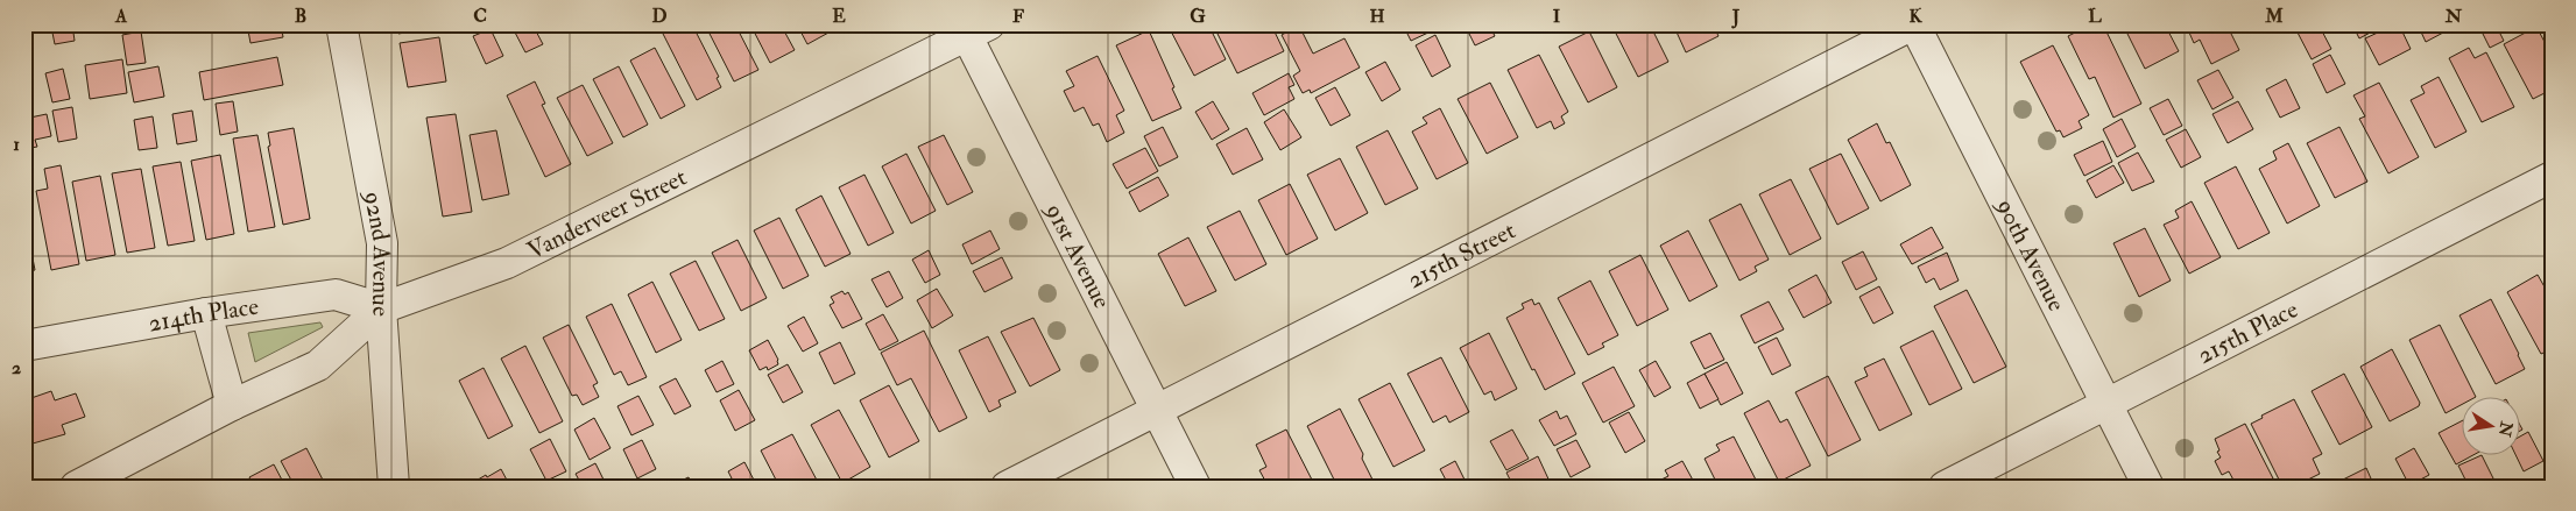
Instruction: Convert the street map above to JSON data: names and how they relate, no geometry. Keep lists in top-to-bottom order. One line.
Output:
{"streets":{"street":["Vanderveer Street","92nd Avenue","91st Avenue","215th Street","90th Avenue","214th Place","215th Place"]},"crossings":[["Vanderveer Street","92nd Avenue"],["Vanderveer Street","91st Avenue"],["Vanderveer Street","214th Place"],["92nd Avenue","214th Place"],["91st Avenue","215th Street"],["215th Street","90th Avenue"],["90th Avenue","215th Place"]],"north":"right","grid":{"columns":["A","B","C","D","E","F","G","H","I","J","K","L","M","N"],"rows":["1","2"]}}
